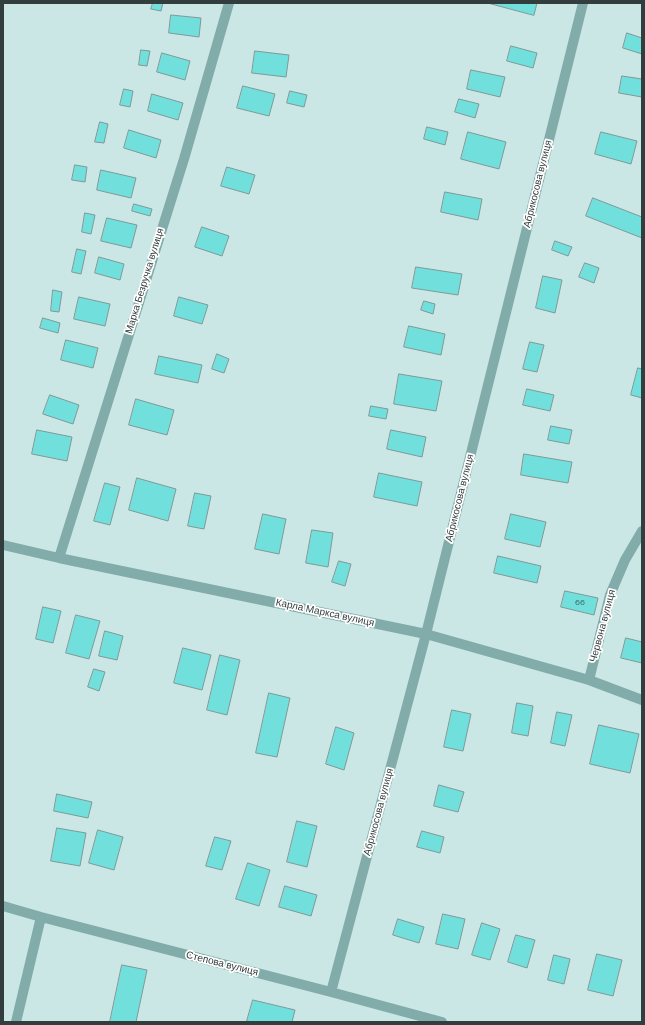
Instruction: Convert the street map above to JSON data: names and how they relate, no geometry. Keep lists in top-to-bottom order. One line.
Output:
{"streets":{"street":["Абрикосова вулиця","Марка Безручка вулиця","Карла Маркса вулиця","Червона вулиця","Степова вулиця"]},"crossings":[["Абрикосова вулиця","Карла Маркса вулиця"],["Абрикосова вулиця","Степова вулиця"],["Марка Безручка вулиця","Карла Маркса вулиця"],["Карла Маркса вулиця","Червона вулиця"]],"house_numbers":["66"]}
